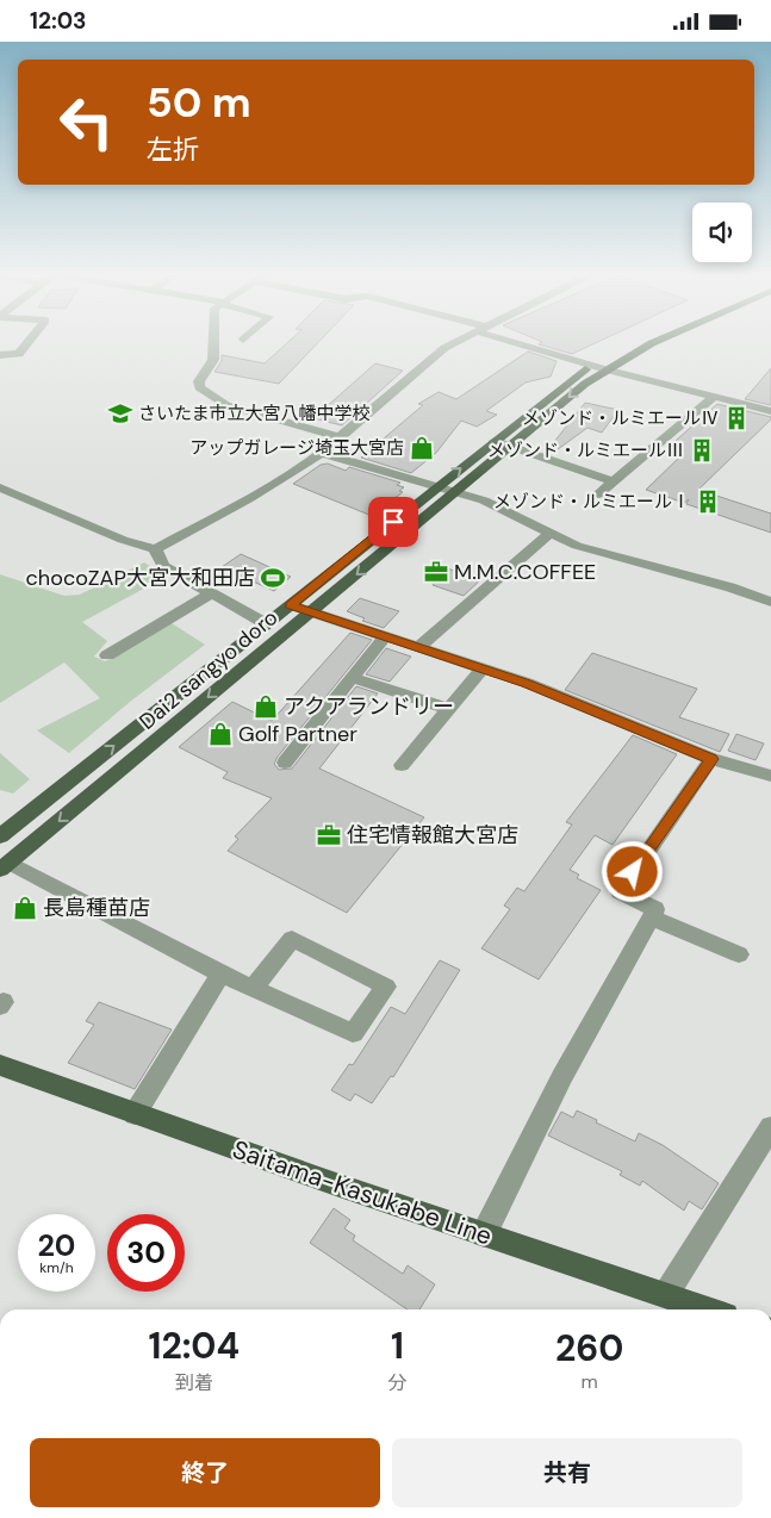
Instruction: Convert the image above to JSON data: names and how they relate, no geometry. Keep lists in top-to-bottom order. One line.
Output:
{"streets":{"main road":["Dai2 sangyo doro","Saitama-Kasukabe Line"]},"places":{"school or university":["さいたま市立大宮八幡中学校"],"building":["メゾンド・ルミエールⅣ","メゾンド・ルミエールⅢ","メゾンド・ルミエールⅠ"],"shop":["アップガレージ埼玉大宮店","アクアランドリー","Golf Partner","長島種苗店"],"office":["M.M.C.COFFEE","住宅情報館大宮店"],"sports":["chocoZAP大宮大和田店"]},"page":{"status":"12:03","turn":["50 m","左折"],"speed":"20 km/h","limit":"30","eta":["12:04","到着","1","分","260","m"],"buttons":["終了","共有"]}}
